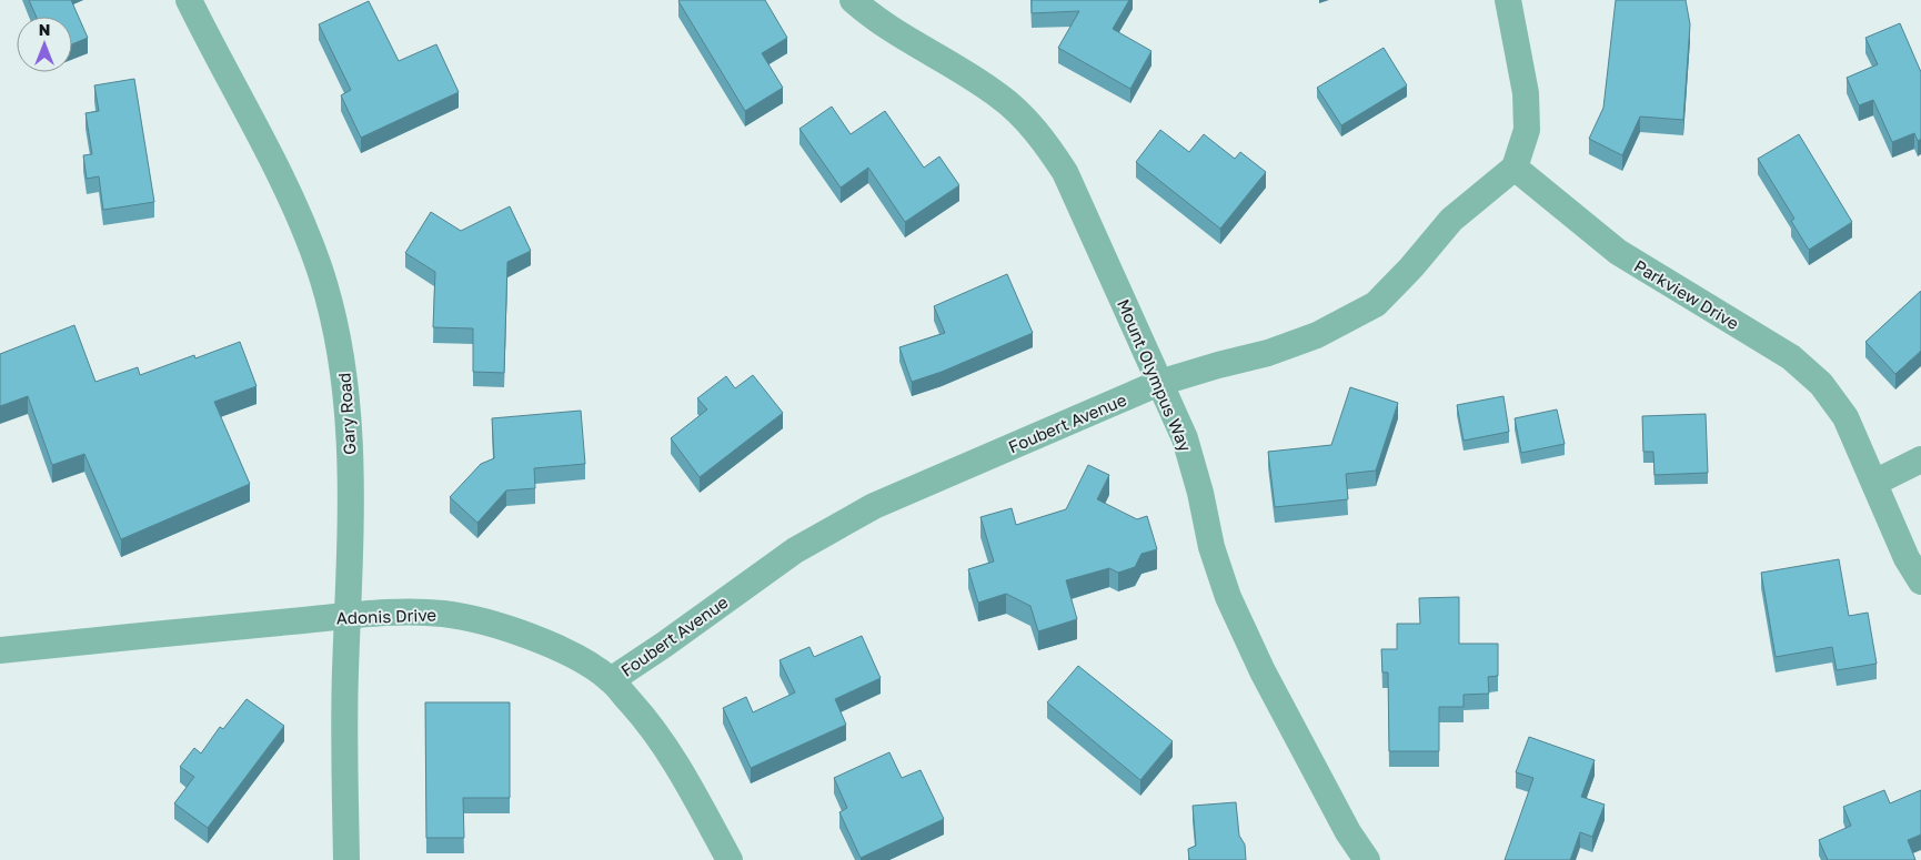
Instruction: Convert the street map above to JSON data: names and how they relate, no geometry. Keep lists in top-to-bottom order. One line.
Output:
{"streets":{"street":["Parkview Drive","Mount Olympus Way","Gary Road","Foubert Avenue","Adonis Drive"]},"crossings":[["Parkview Drive","Foubert Avenue"],["Mount Olympus Way","Foubert Avenue"],["Gary Road","Adonis Drive"],["Foubert Avenue","Adonis Drive"]],"north":"top"}
